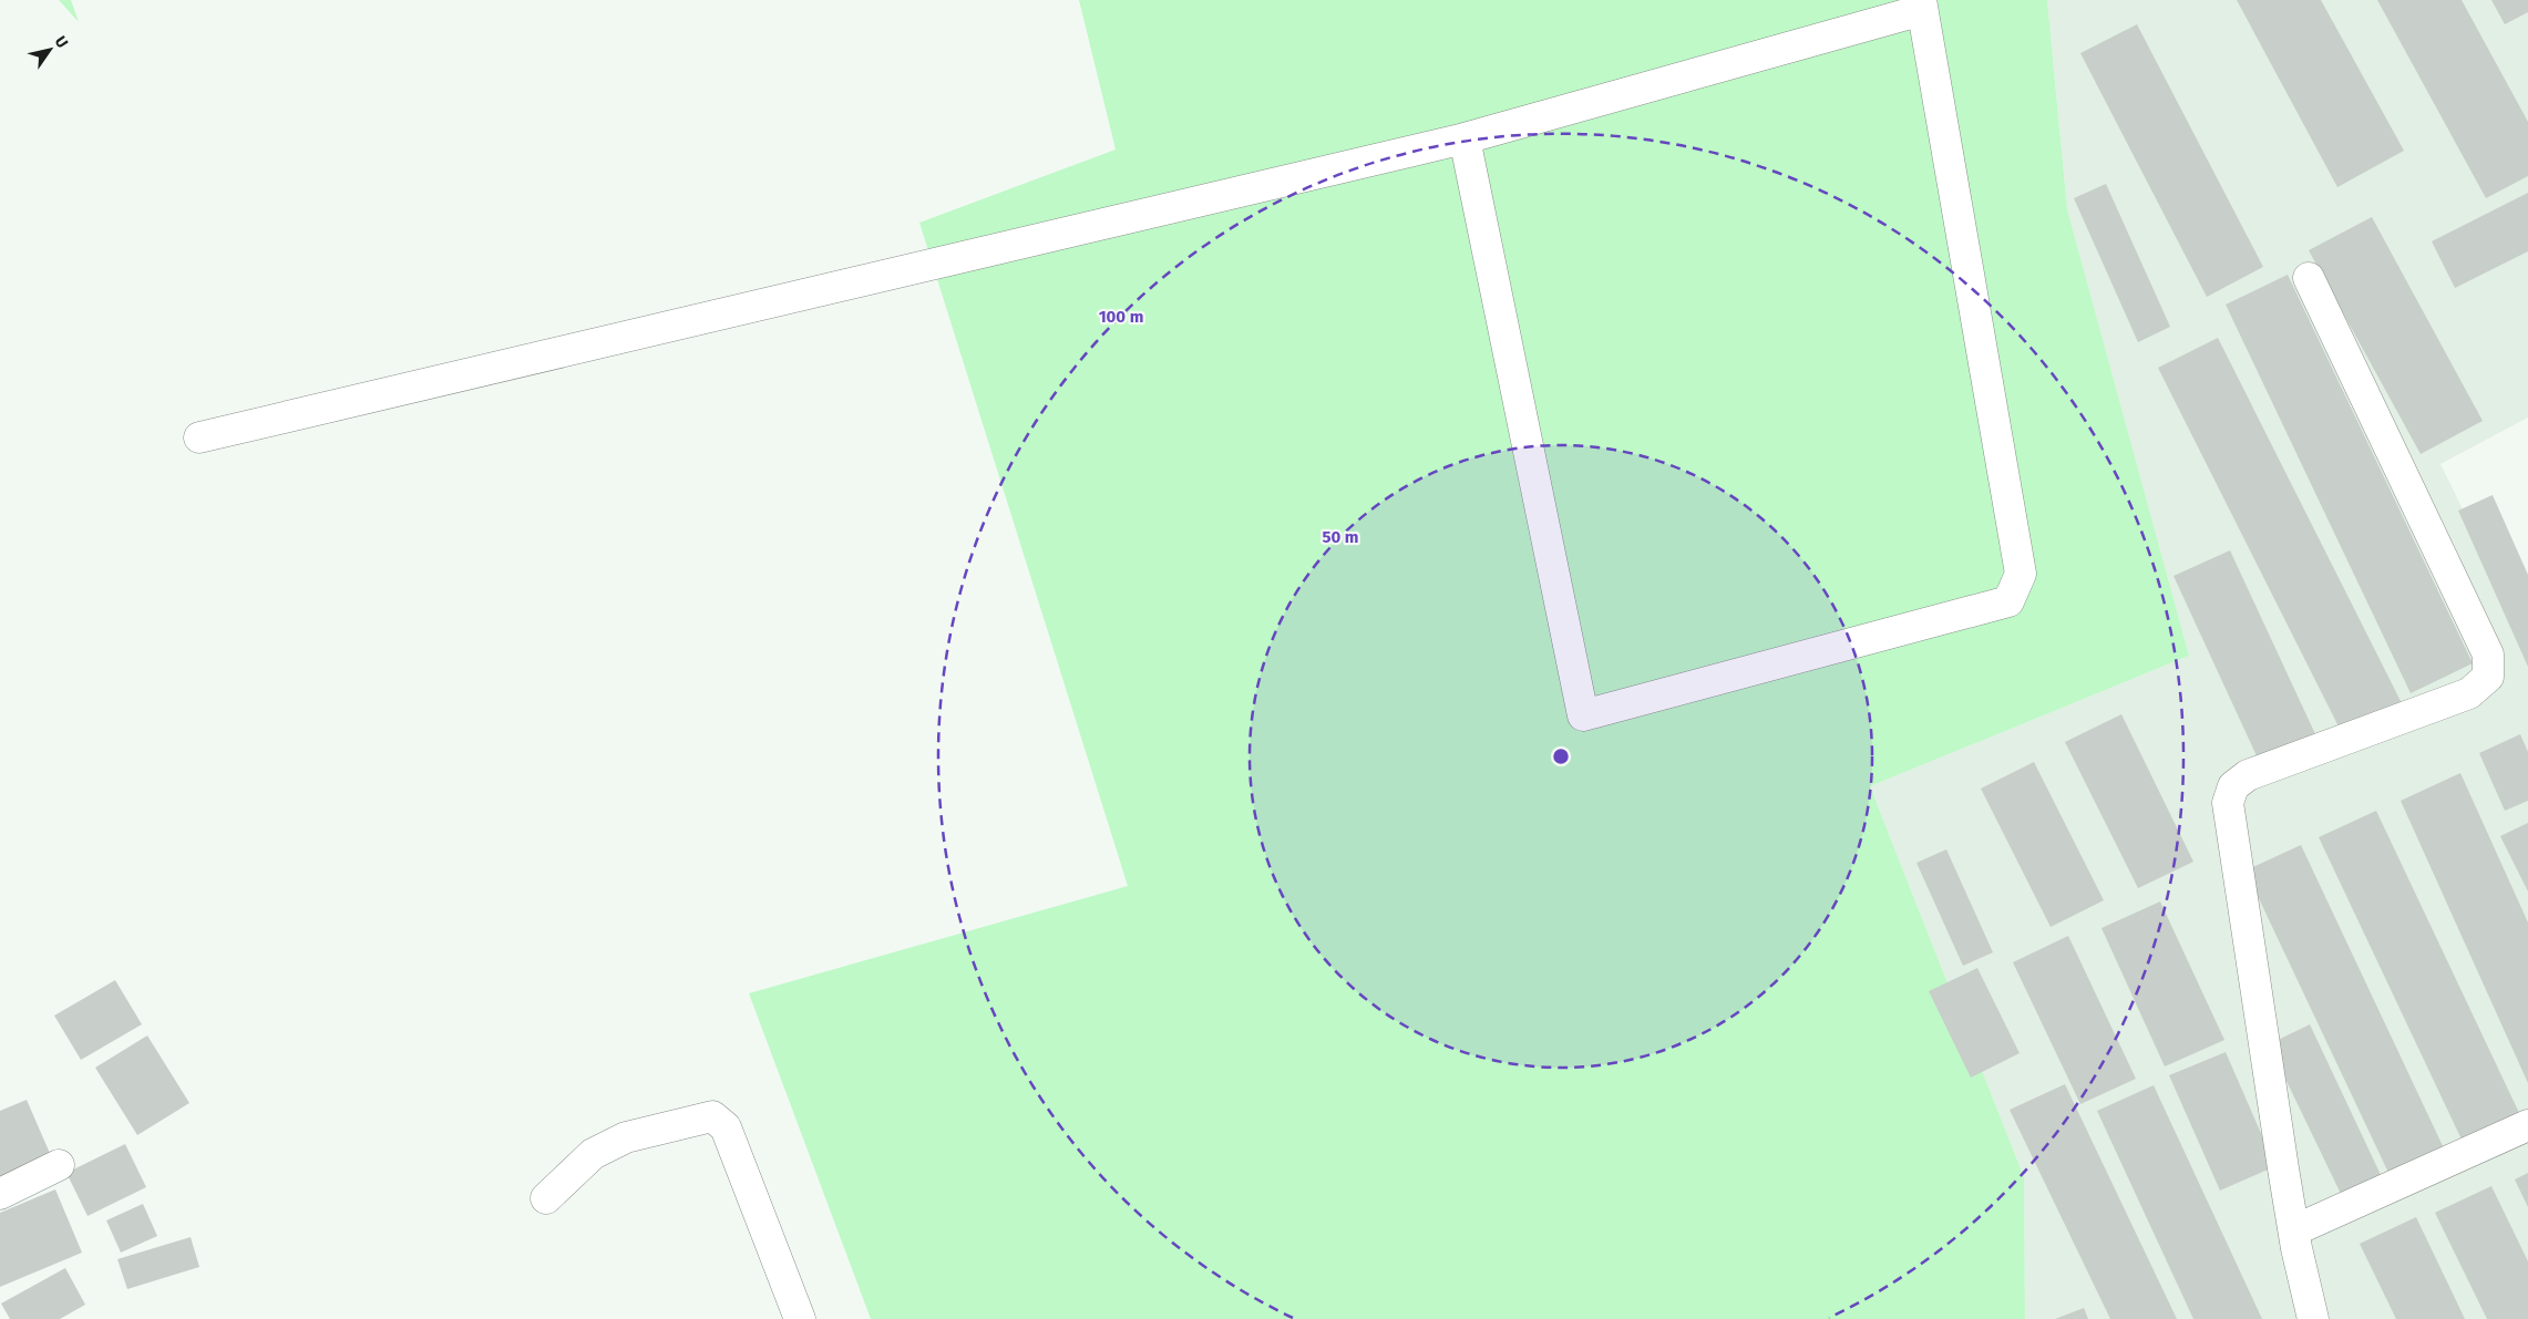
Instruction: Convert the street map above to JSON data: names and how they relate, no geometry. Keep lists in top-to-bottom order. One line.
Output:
{"north":"top right","rings":["100 m","50 m"]}
